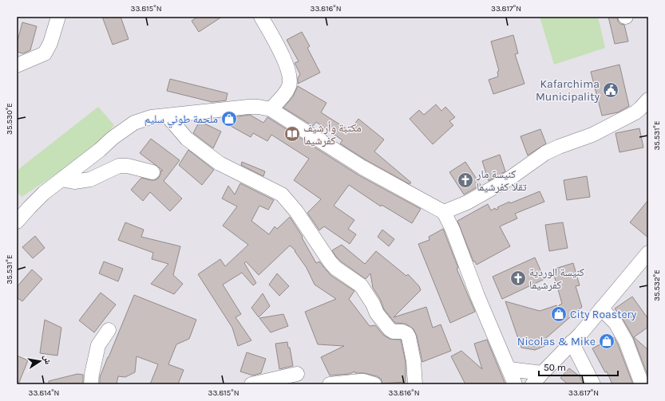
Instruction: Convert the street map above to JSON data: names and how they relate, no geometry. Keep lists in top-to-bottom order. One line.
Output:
{"places":{"public building":["Kafarchima Municipality"],"shop":["ملحمة طوني سليم","City Roastery","Nicolas & Mike"],"library":["مكتبة وأرشيف كفرشيما"],"church":["كنيسة مار تقلا كفرشيما","كنيسة الوردية كفرشيما"]},"scale_bar":"50 m","north":"right","coordinates":["33.815°N","33.816°N","33.817°N","35.530°E","35.531°E","35.532°E","33.814°N"]}
